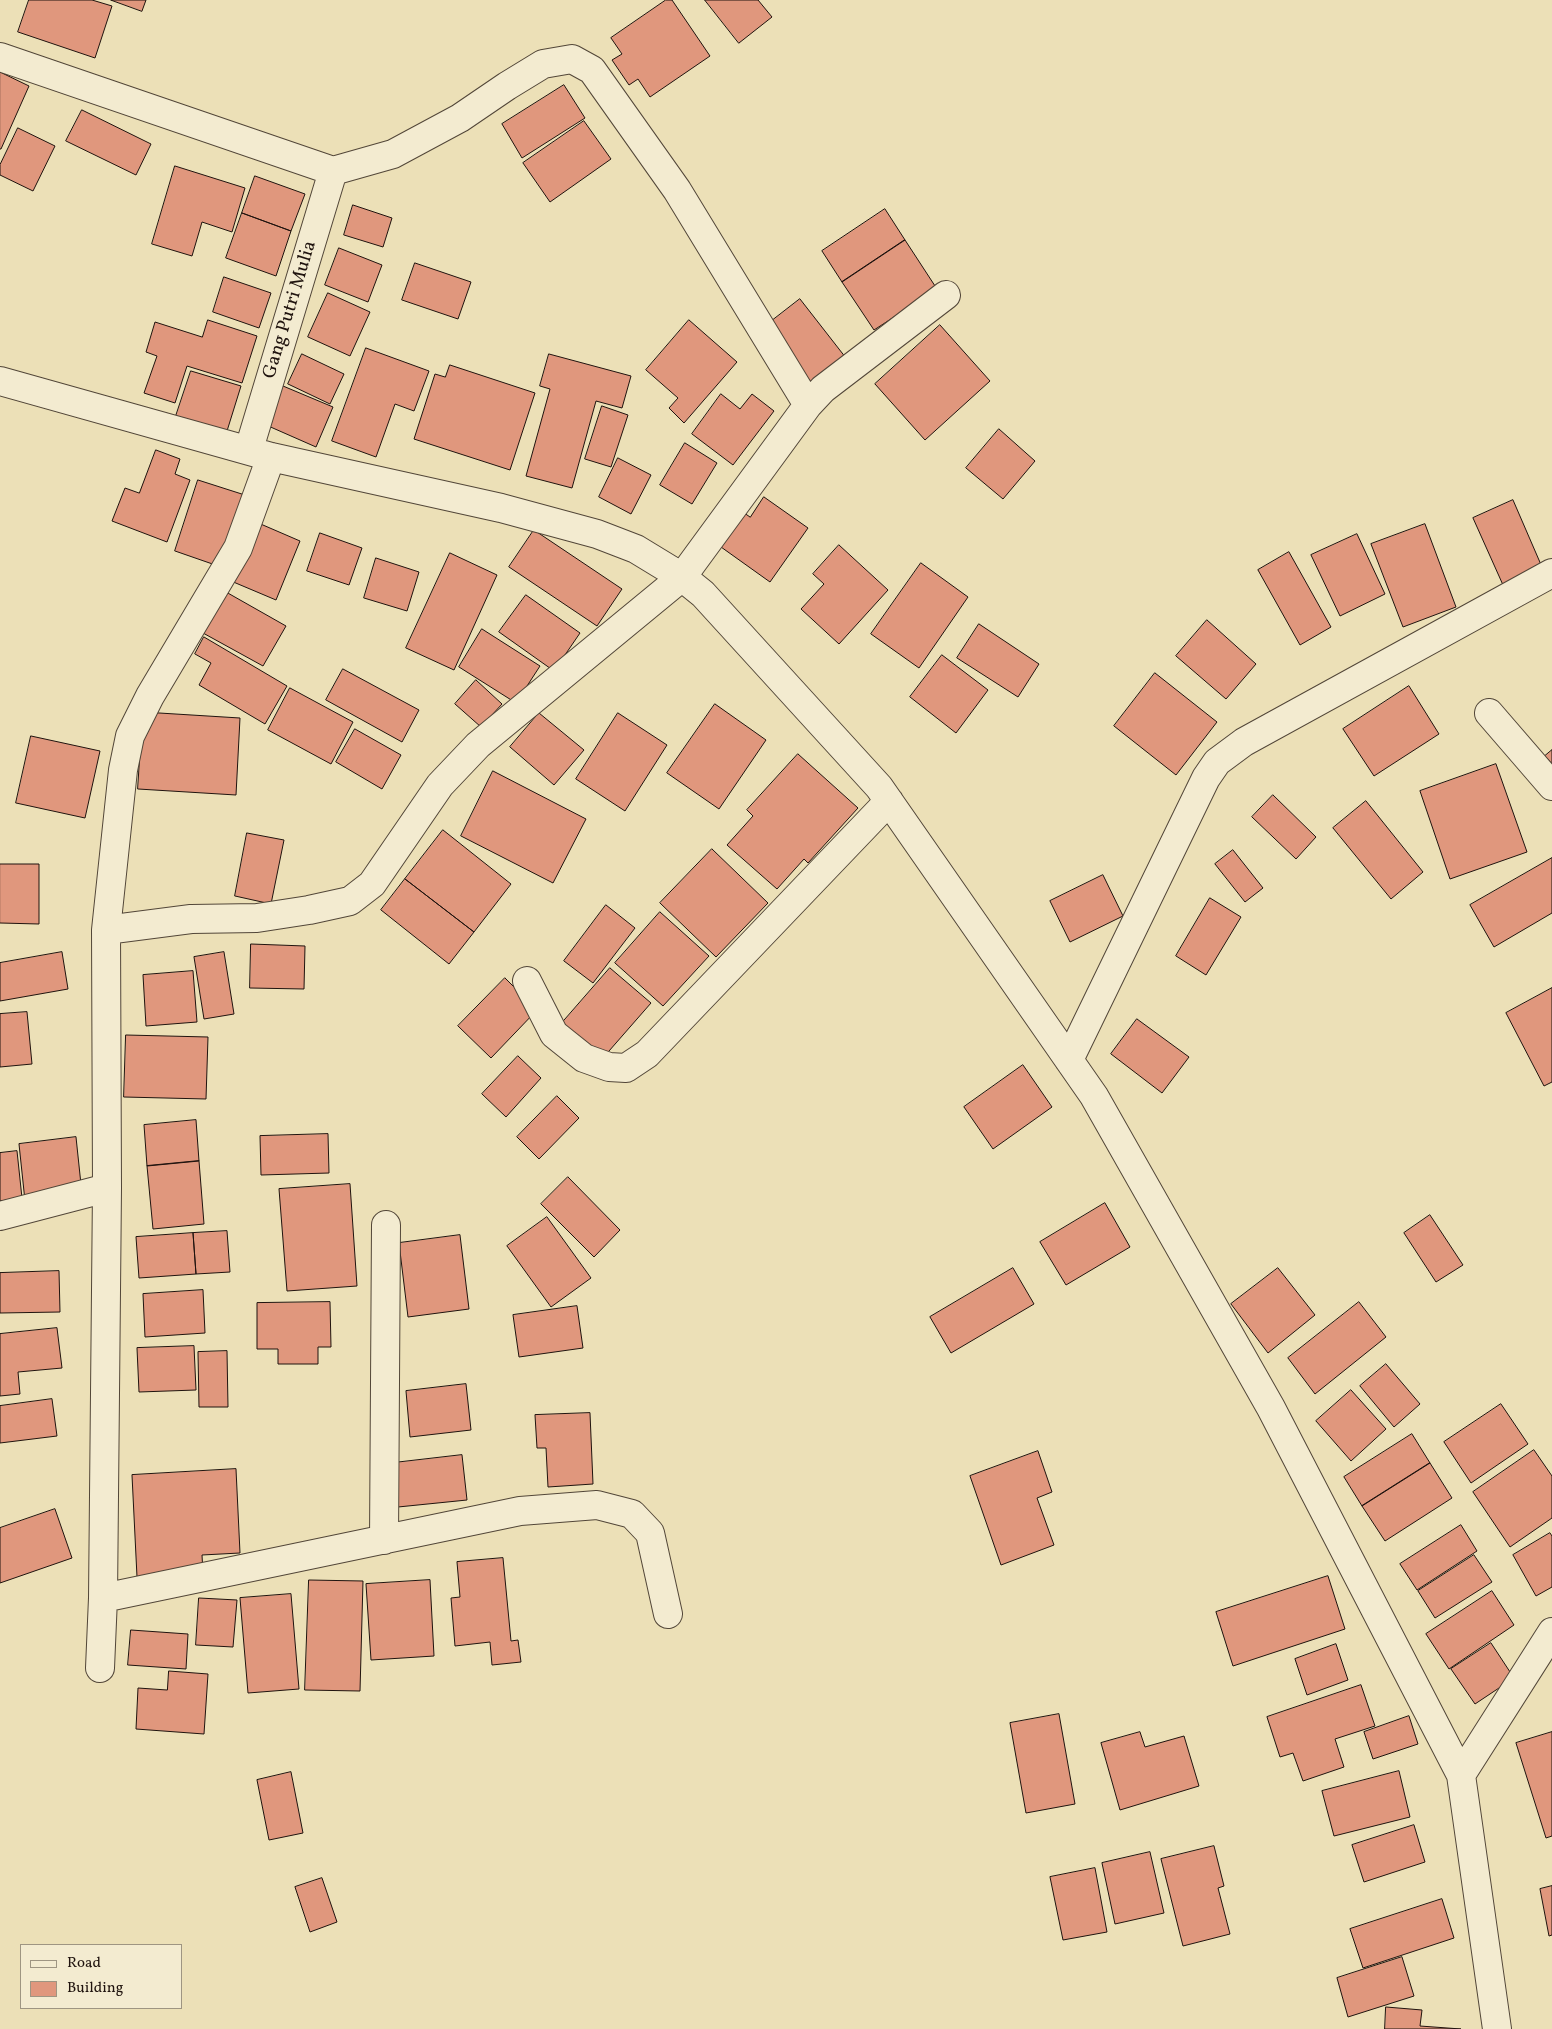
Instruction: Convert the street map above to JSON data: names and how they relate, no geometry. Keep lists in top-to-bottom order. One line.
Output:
{"streets":{"street":["Gang Putri Mulia"]},"legend":["Road","Building"]}
